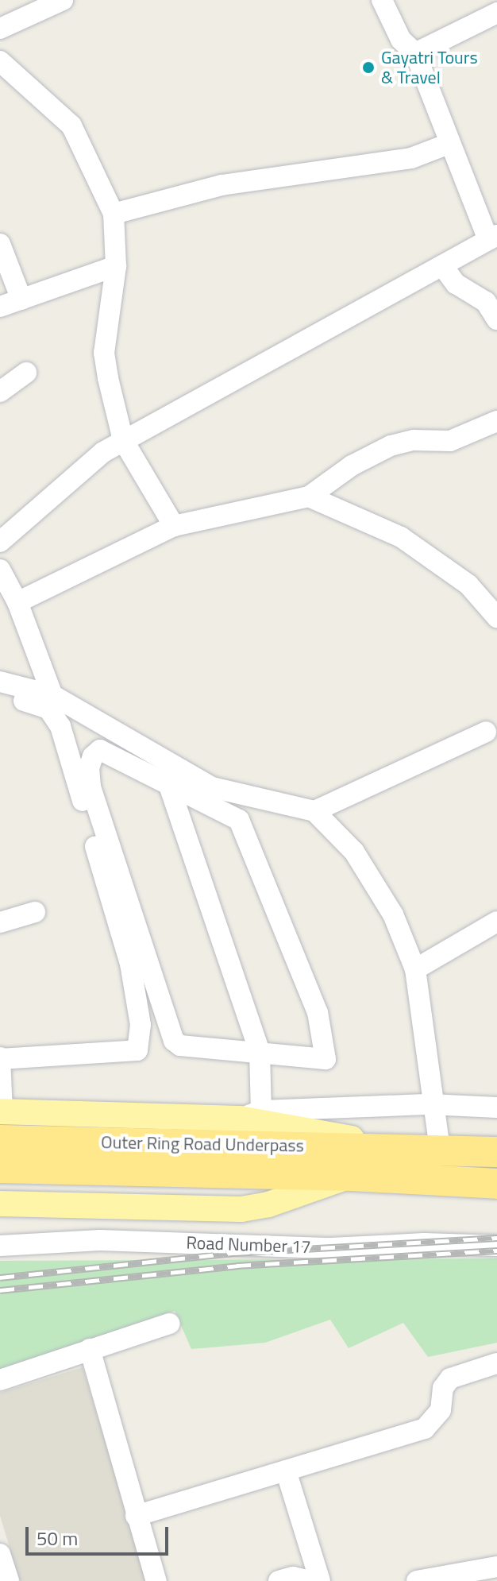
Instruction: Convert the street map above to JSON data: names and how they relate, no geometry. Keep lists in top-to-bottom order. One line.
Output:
{"streets":{"highway":["Outer Ring Road Underpass"],"street":["Road Number 17"]},"places":["Gayatri Tours & Travel"],"scale_bar":"50 m"}
